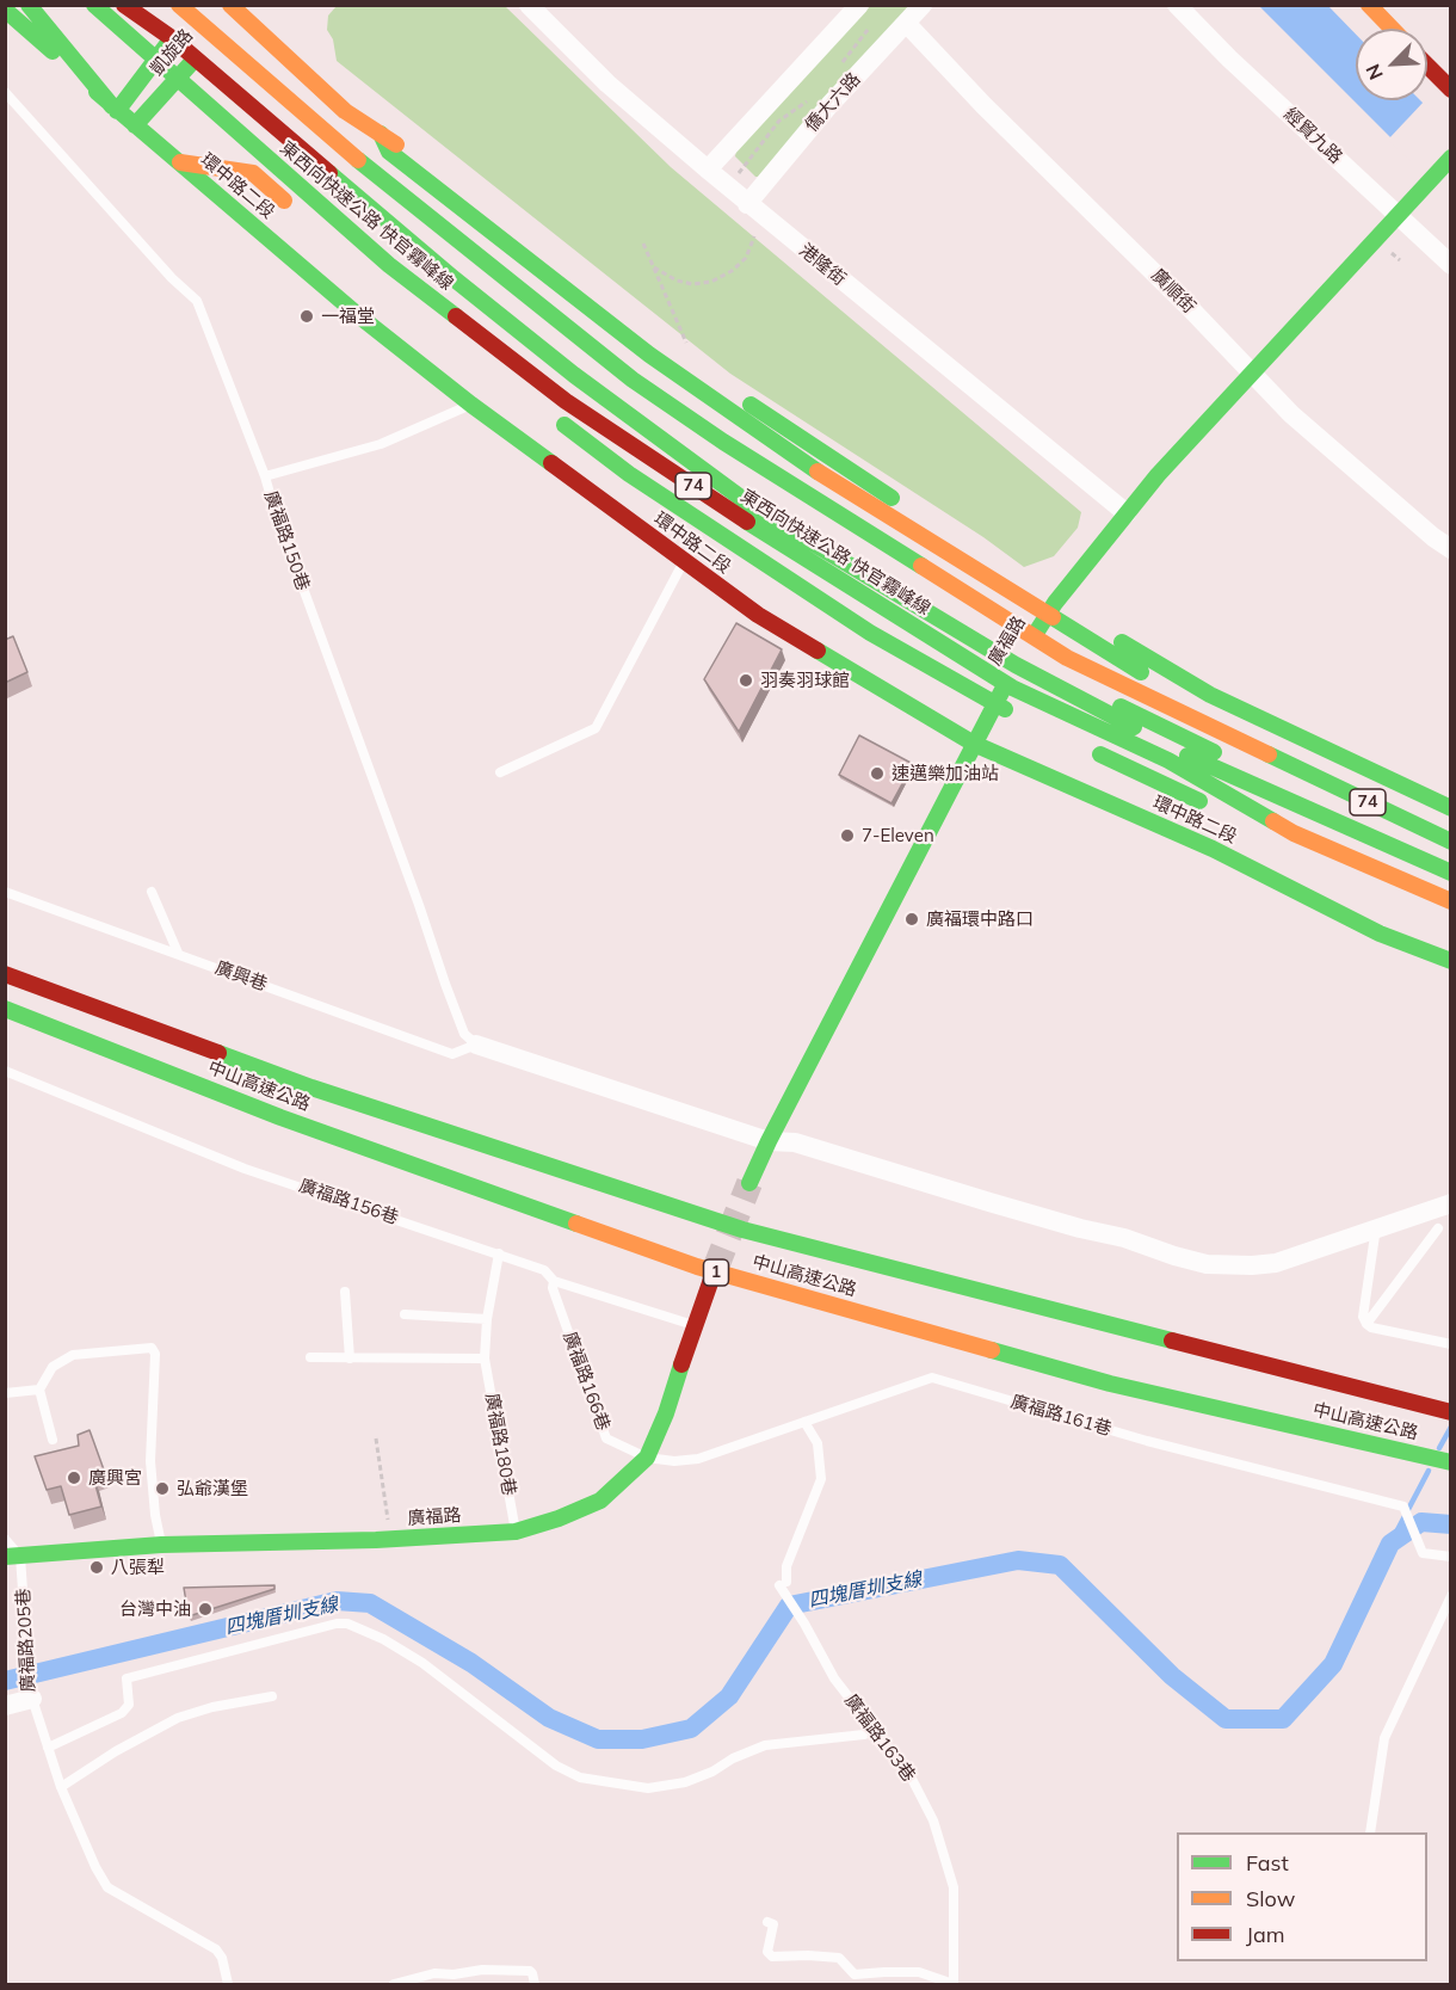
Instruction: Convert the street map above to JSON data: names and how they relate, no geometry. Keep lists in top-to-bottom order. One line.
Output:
{"streets":{"main road":["凱旋路","環中路二段","東西向快速公路 快官霧峰線","74","廣福路","中山高速公路","1"],"street":["僑大六路","經貿九路","港隆街","廣順街","廣福路205巷"],"lane":["廣福路150巷","廣興巷","廣福路156巷","廣福路166巷","廣福路161巷","廣福路180巷","廣福路163巷"]},"crossings":[["凱旋路","環中路二段"],["僑大六路","港隆街"],["僑大六路","廣順街"],["經貿九路","廣福路"],["環中路二段","廣福路"],["港隆街","廣福路"],["廣順街","廣福路"],["廣福路150巷","廣興巷"],["廣福路","廣福路156巷"],["廣福路","廣福路166巷"],["廣福路","廣福路161巷"],["廣福路","廣福路180巷"],["廣福路","廣福路205巷"],["廣福路156巷","廣福路166巷"],["廣福路156巷","廣福路180巷"],["廣福路166巷","廣福路161巷"],["廣福路161巷","廣福路163巷"]],"water":["四塊厝圳支線"],"places":["一福堂","羽奏羽球館","速邁樂加油站","7-Eleven","廣福環中路口","廣興宮","弘爺漢堡","八張犁","台灣中油"],"legend":["Fast","Slow","Jam"],"north":"bottom left"}
